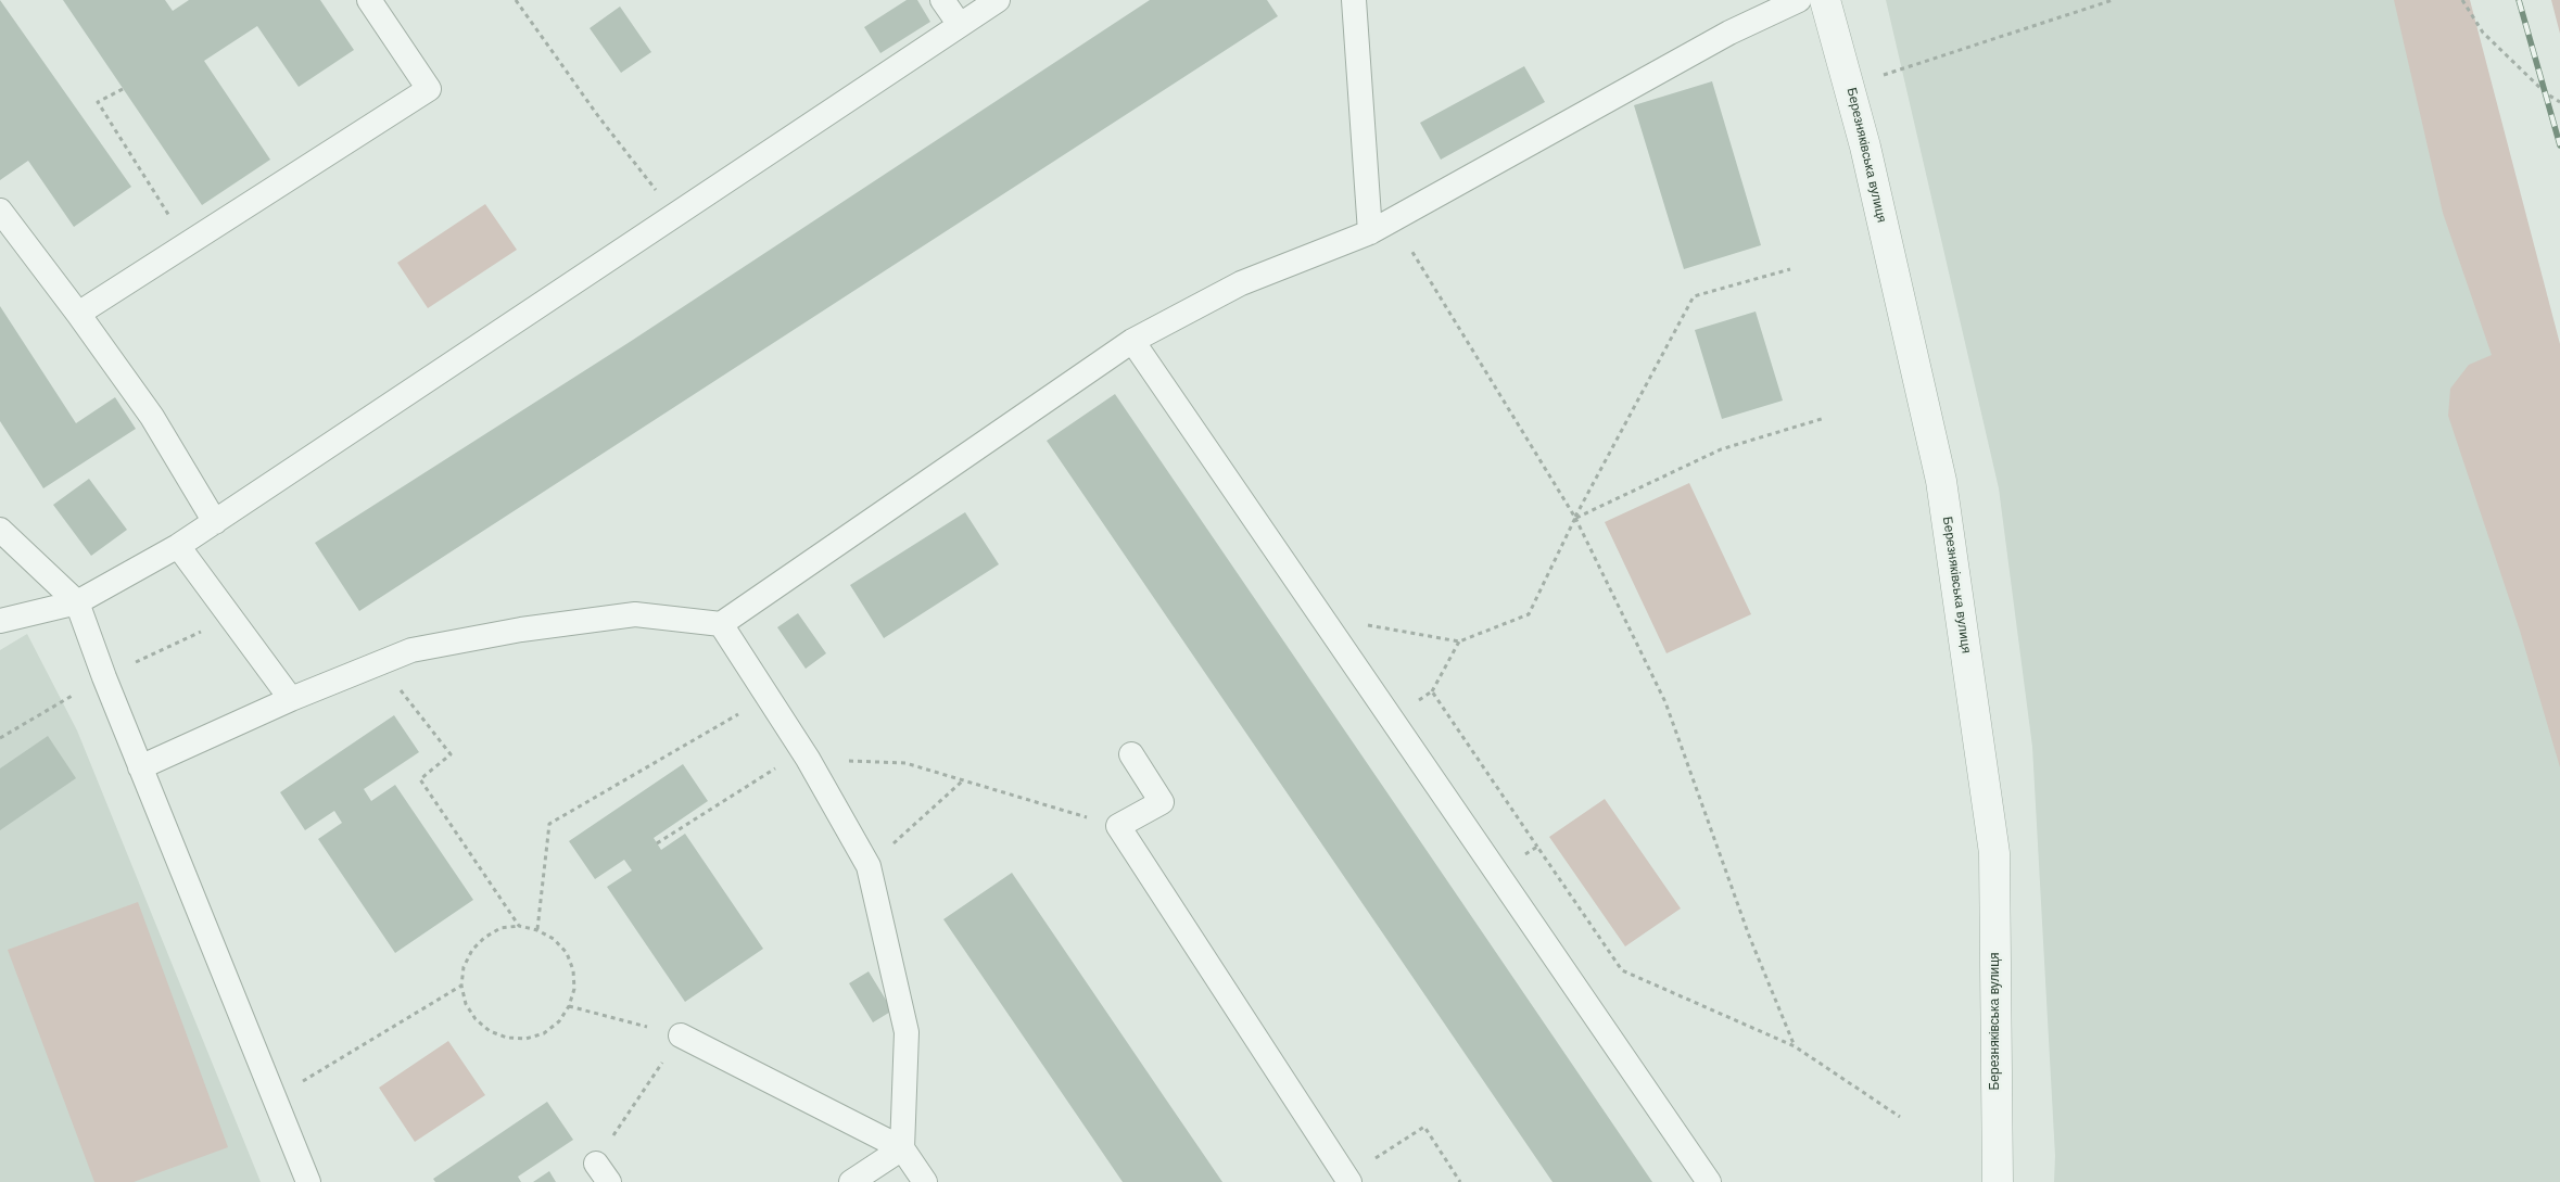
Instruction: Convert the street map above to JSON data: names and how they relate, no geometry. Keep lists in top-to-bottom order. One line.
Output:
{"streets":{"street":["Березняківська вулиця"]}}
